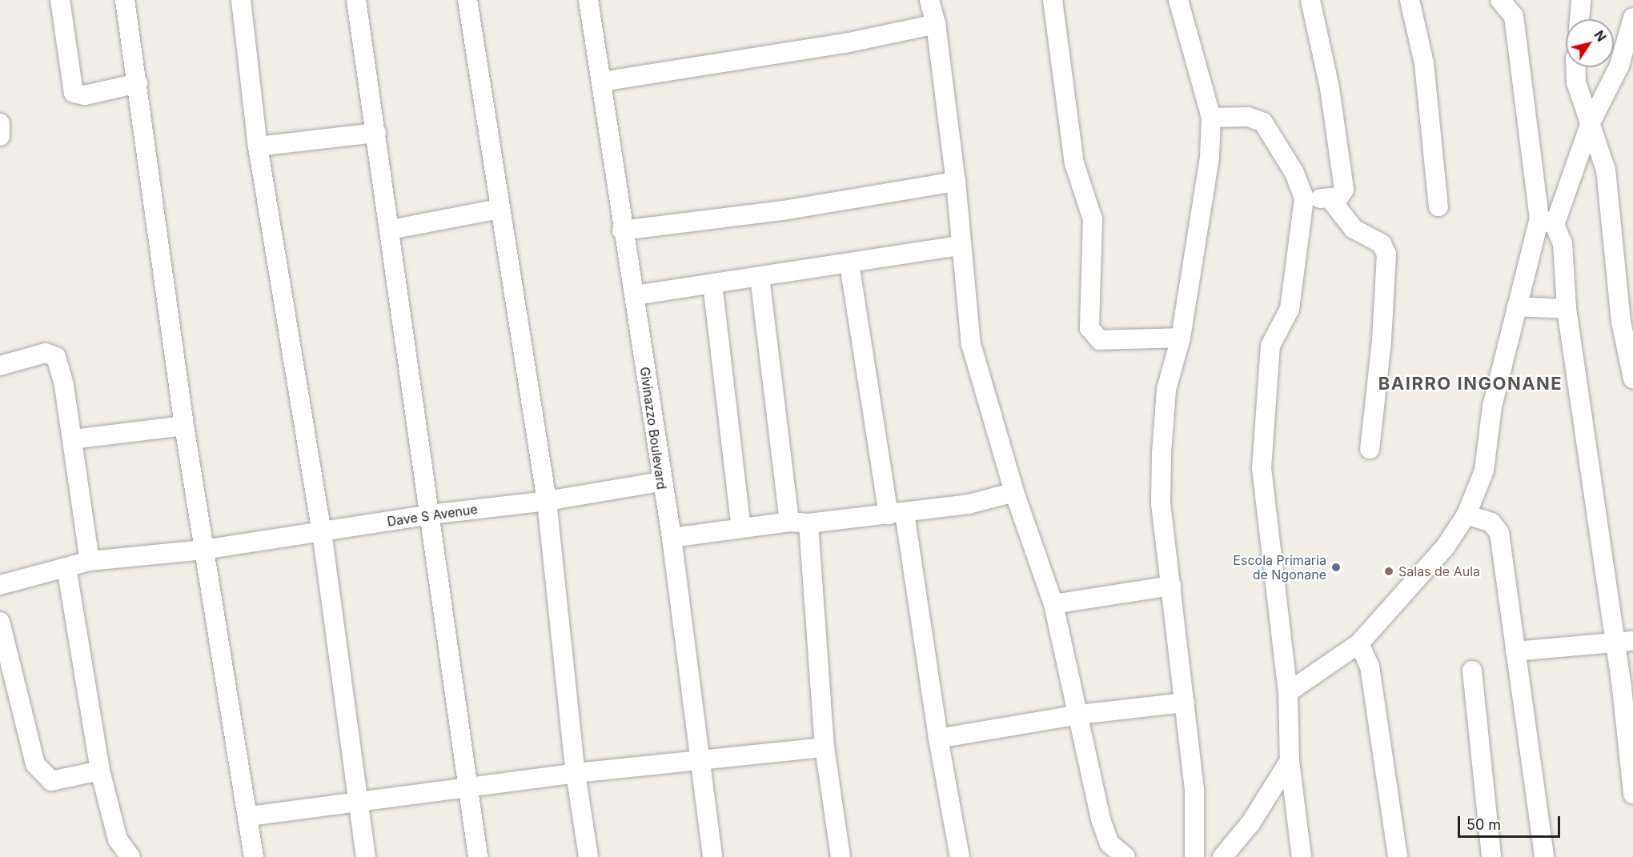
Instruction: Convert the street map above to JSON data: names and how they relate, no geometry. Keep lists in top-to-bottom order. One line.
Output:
{"streets":{"street":["Givinazzo Boulevard","Dave S Avenue"]},"crossings":[["Givinazzo Boulevard","Dave S Avenue"]],"districts":["BAIRRO INGONANE"],"places":["Escola Primaria de Ngonane","Salas de Aula"],"scale_bar":"50 m","north":"top right"}
